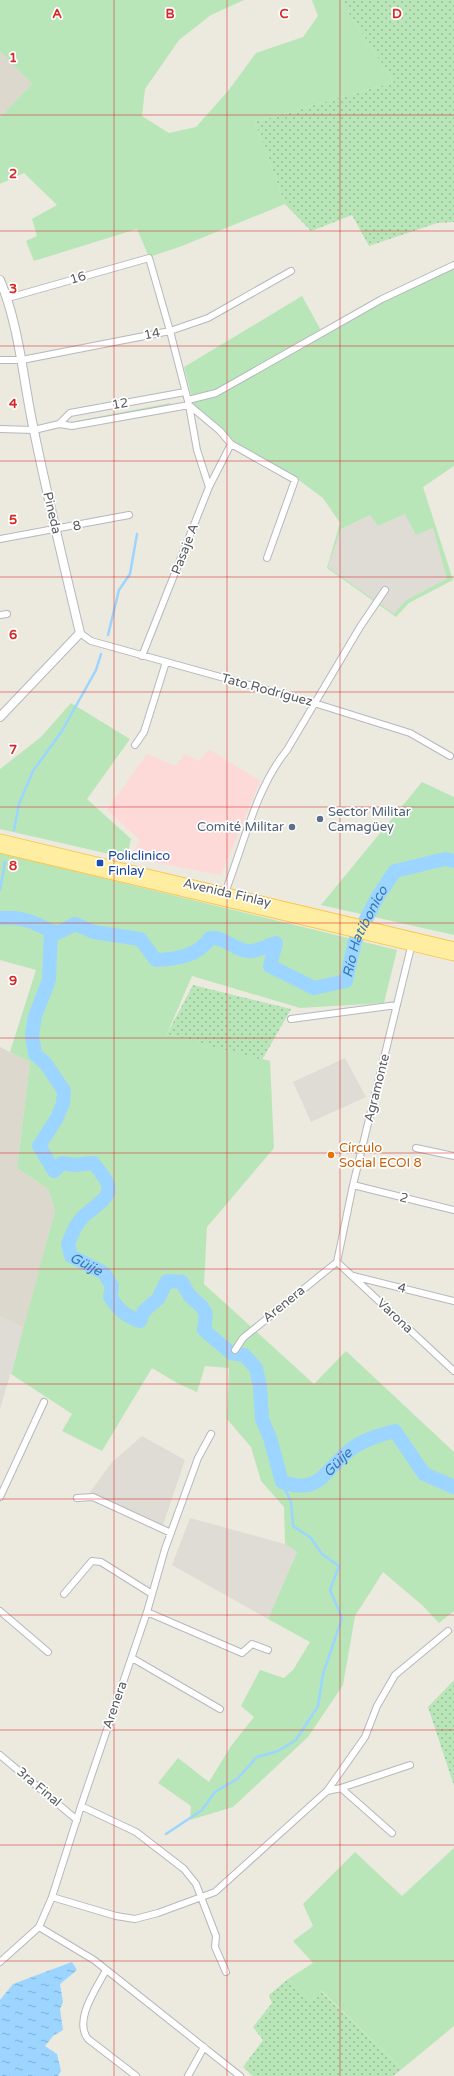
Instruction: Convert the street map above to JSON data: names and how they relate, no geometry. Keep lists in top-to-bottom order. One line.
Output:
{"streets":{"main road":["Avenida Finlay"],"street":["16","14","12","Pineda","8","Pasaje A","Tato Rodríguez","Agramonte","2","4","Arenera","Varona","3ra Final"]},"crossings":[["16","14"],["16","Pineda"],["14","Pineda"],["12","Pineda"],["Pineda","8"],["Pineda","Tato Rodríguez"],["Pasaje A","Tato Rodríguez"],["Avenida Finlay","Agramonte"],["Agramonte","2"],["Agramonte","Arenera"],["Agramonte","Varona"],["4","Varona"],["Arenera","Varona"],["Arenera","3ra Final"]],"water":["Río Hatibonico","Güije"],"places":{"other":["Sector Militar Camagüey","Comité Militar","Círculo Social ECOI 8"],"transit":["Policlinico Finlay"]},"grid":{"columns":["A","B","C","D"],"rows":["1","2","3","4","5","6","7","8","9"]}}
